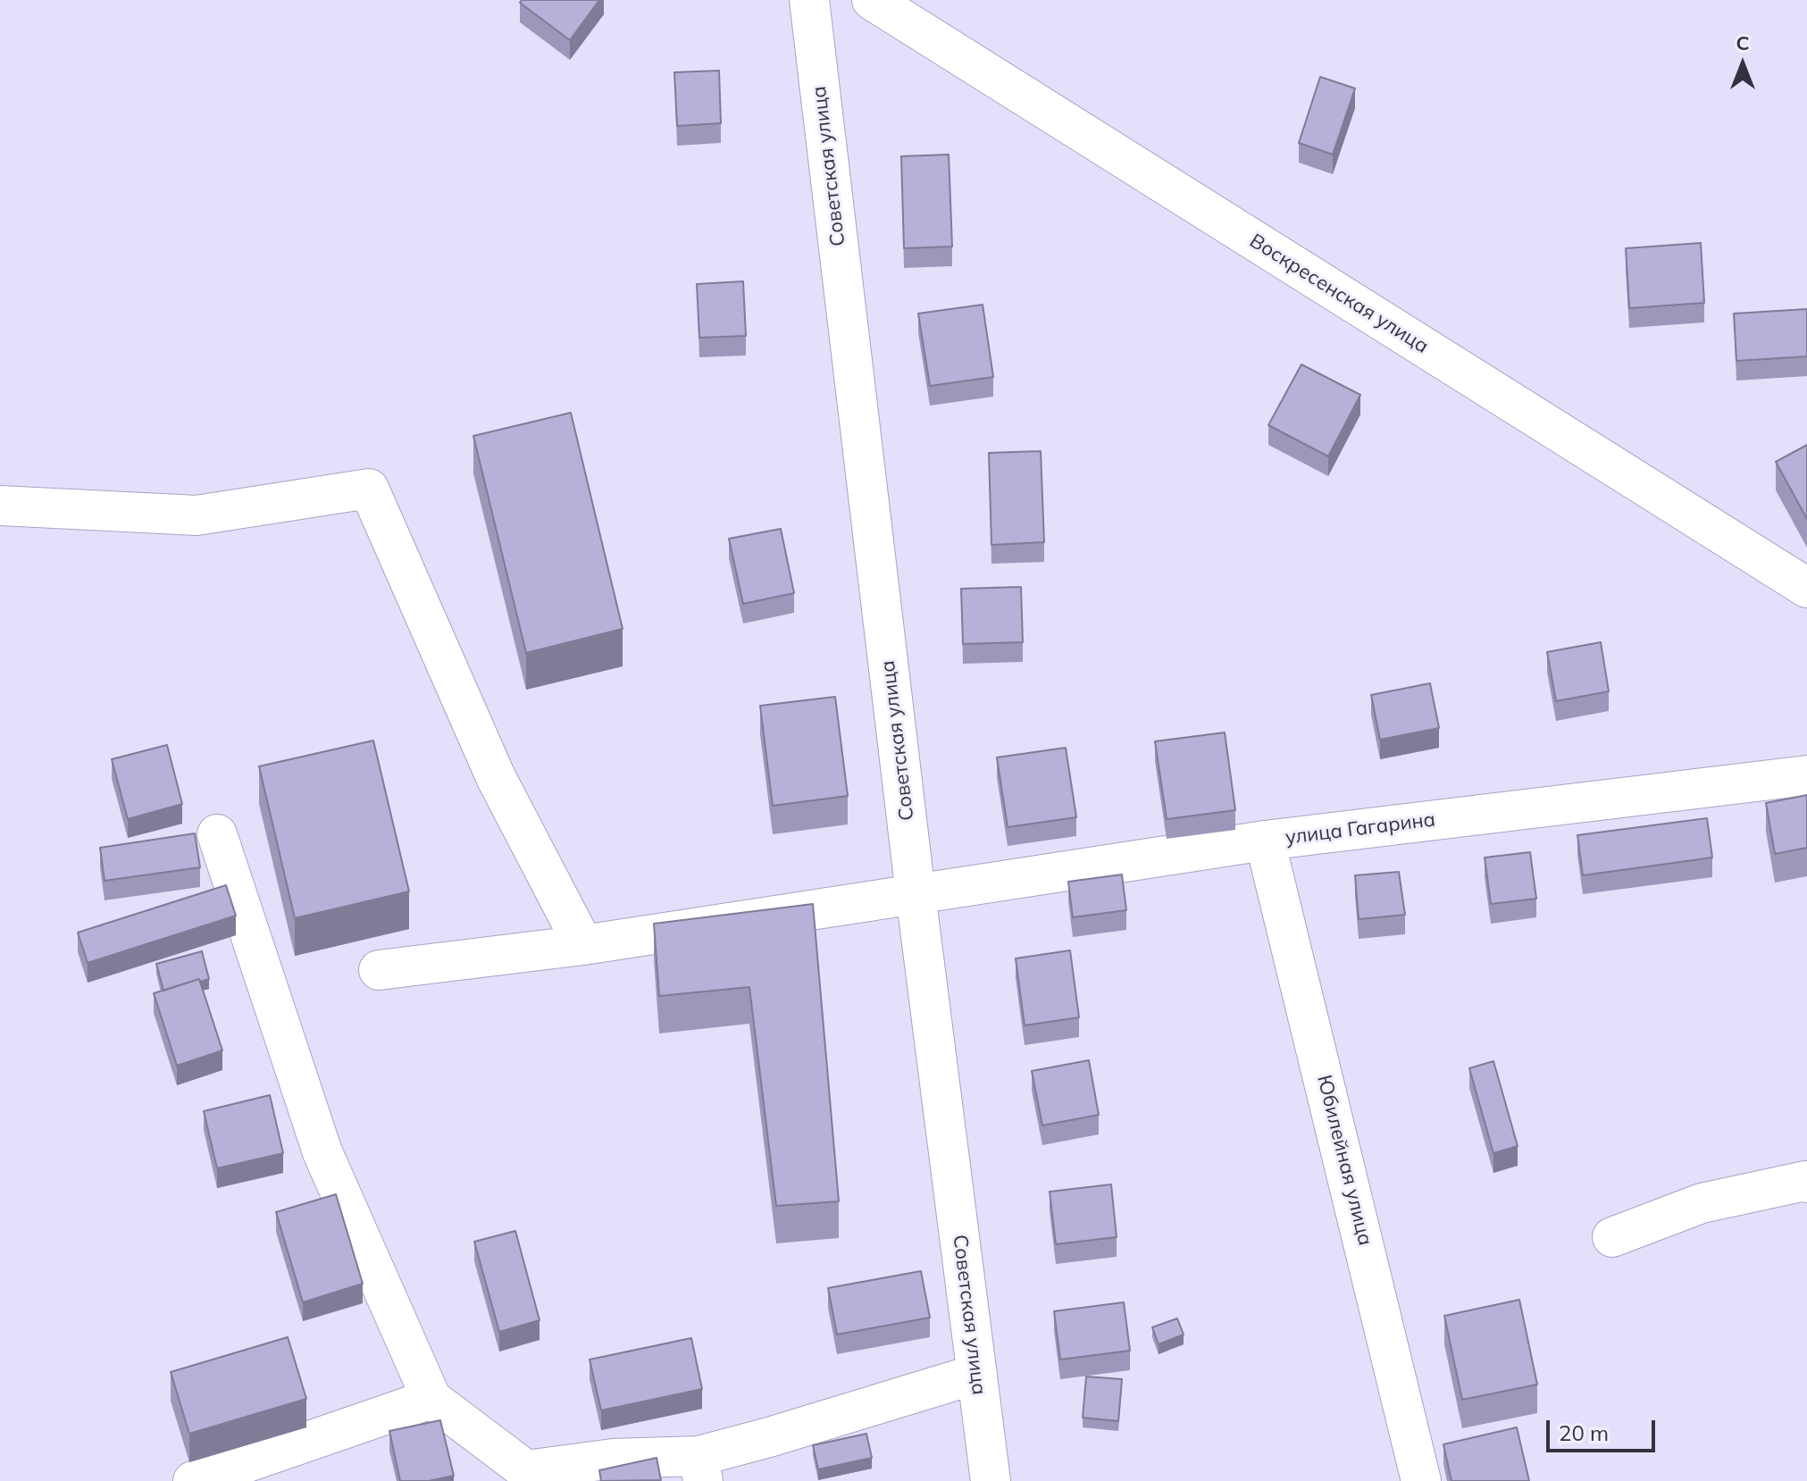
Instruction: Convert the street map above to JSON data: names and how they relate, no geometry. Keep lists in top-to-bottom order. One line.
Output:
{"streets":{"street":["Советская улица","Воскресенская улица","улица Гагарина","Юбилейная улица"]},"crossings":[["Советская улица","улица Гагарина"],["улица Гагарина","Юбилейная улица"]],"scale_bar":"20 m","north":"top"}
